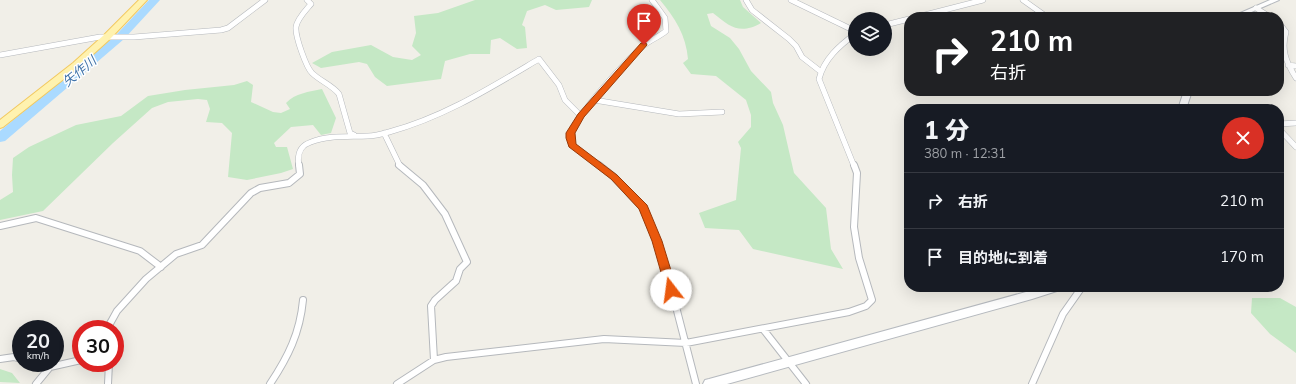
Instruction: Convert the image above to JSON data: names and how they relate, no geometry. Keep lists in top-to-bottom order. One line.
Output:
{"water":["矢作川"],"page":{"turn":["210 m","右折"],"heading":["1 分","380 m · 12:31"],"list":[{"name":"右折","value":"210 m"},{"name":"目的地に到着","value":"170 m"}],"speed":"20 km/h","limit":"30"}}
